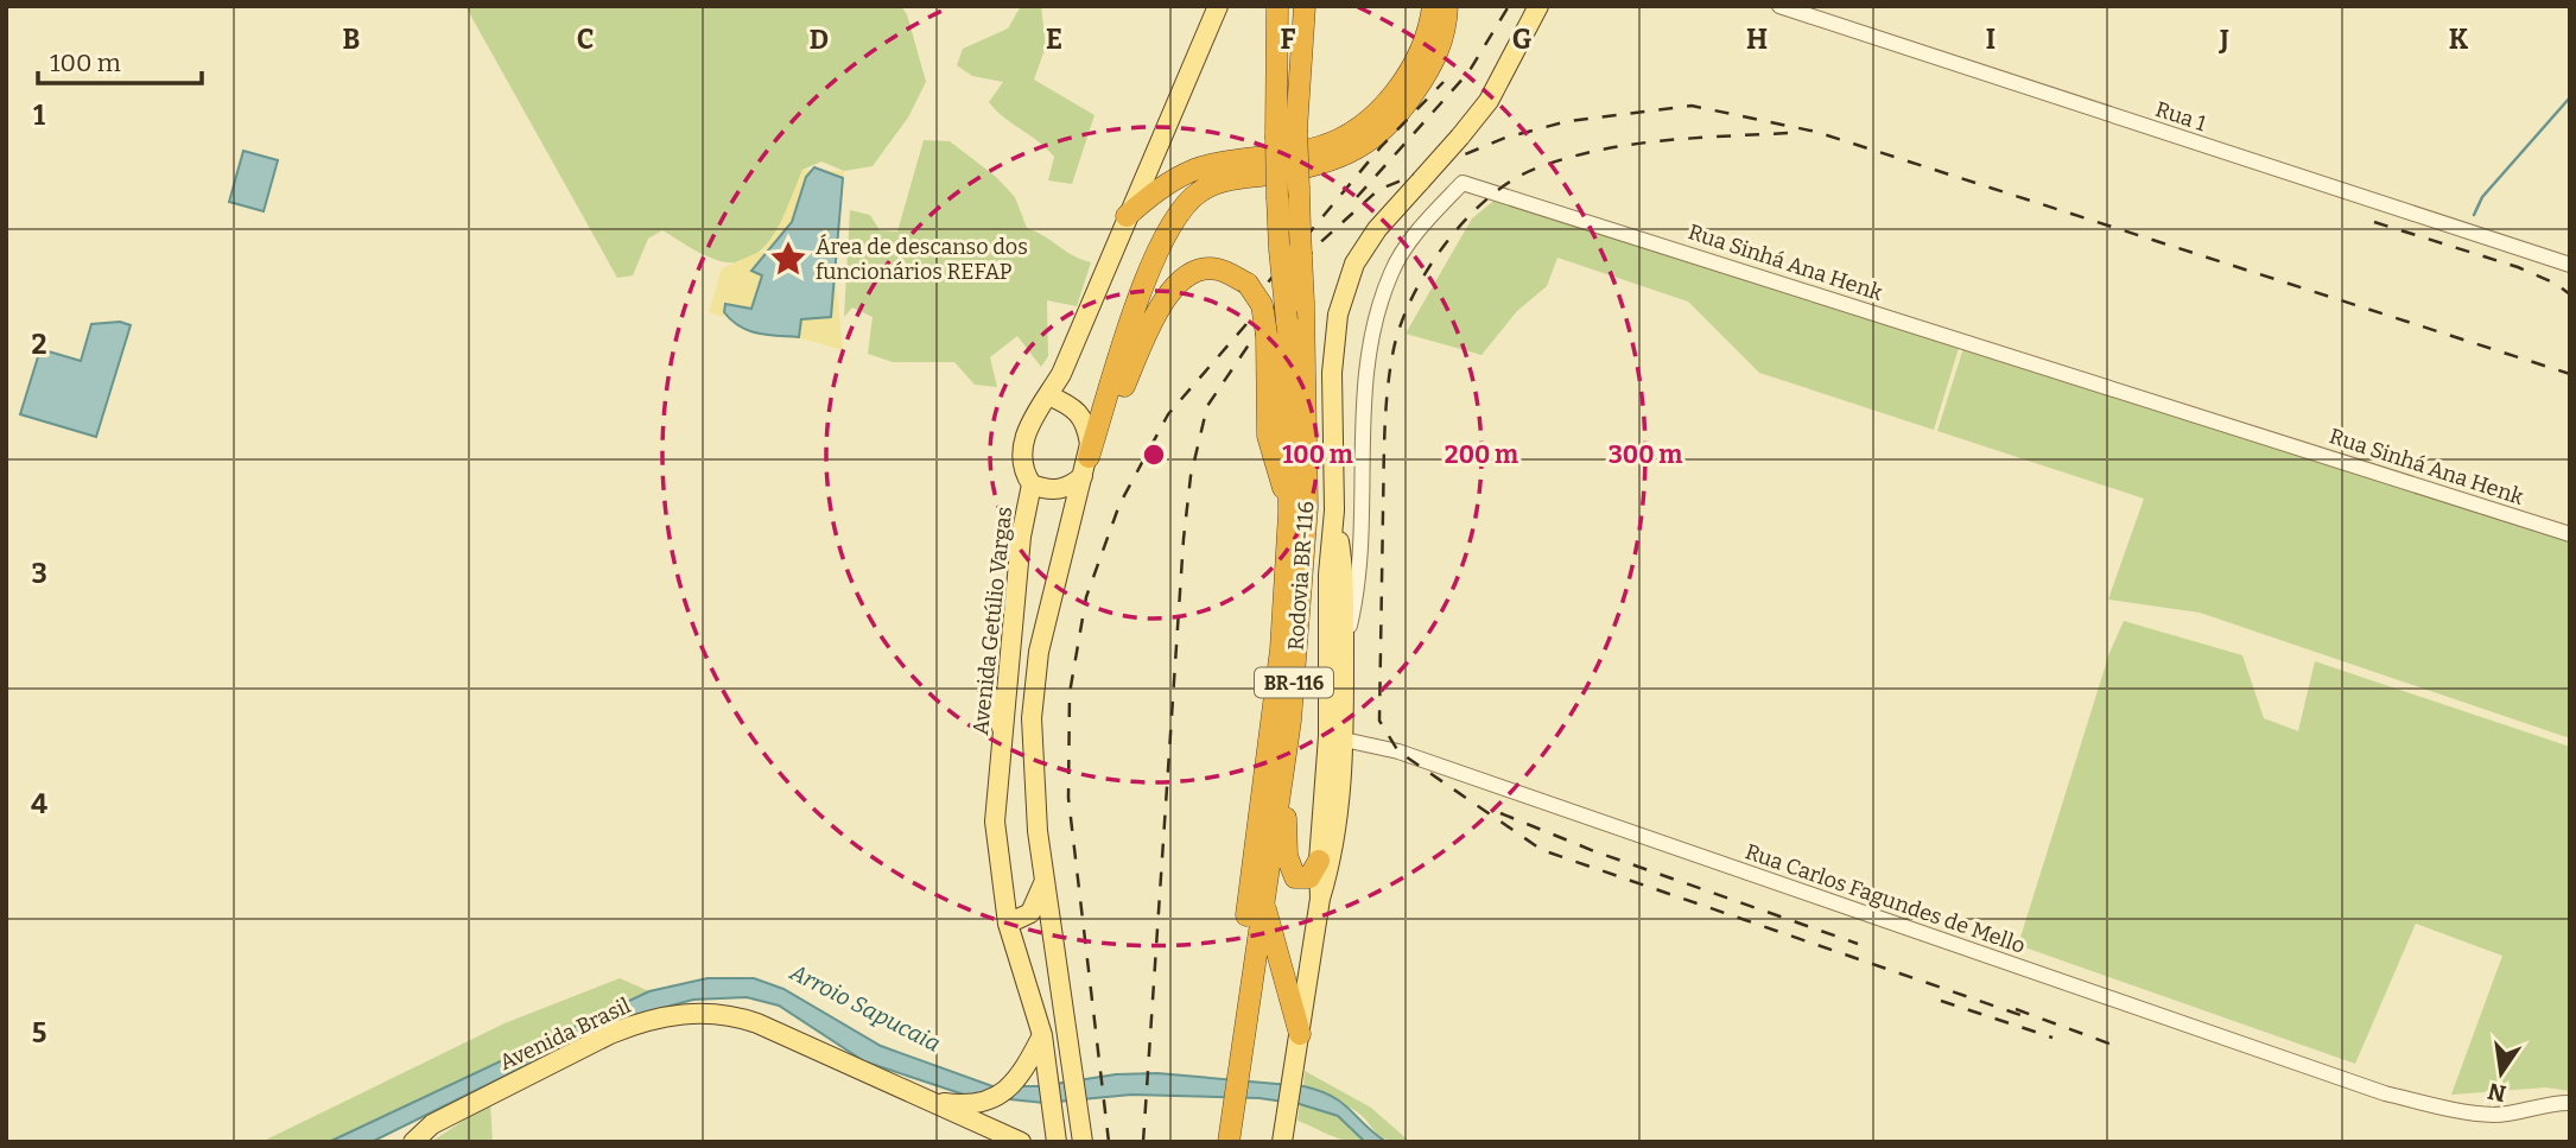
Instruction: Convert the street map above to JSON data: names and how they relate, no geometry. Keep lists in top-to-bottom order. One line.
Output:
{"streets":{"highway":["Rodovia BR-116","BR-116"],"main road":["Avenida Getúlio Vargas","Avenida Brasil"],"street":["Rua 1","Rua Sinhá Ana Henk","Rua Carlos Fagundes de Mello"]},"crossings":[["Rodovia BR-116","BR-116"],["Avenida Getúlio Vargas","BR-116"],["Avenida Getúlio Vargas","Avenida Brasil"]],"water":["Arroio Sapucaia"],"places":{"place":["Área de descanso dos funcionários REFAP"]},"scale_bar":"100 m","north":"bottom","grid":{"columns":["B","C","D","E","F","G","H","I","J","K"],"rows":["1","2","3","4","5"]},"rings":["100 m","200 m","300 m"]}
